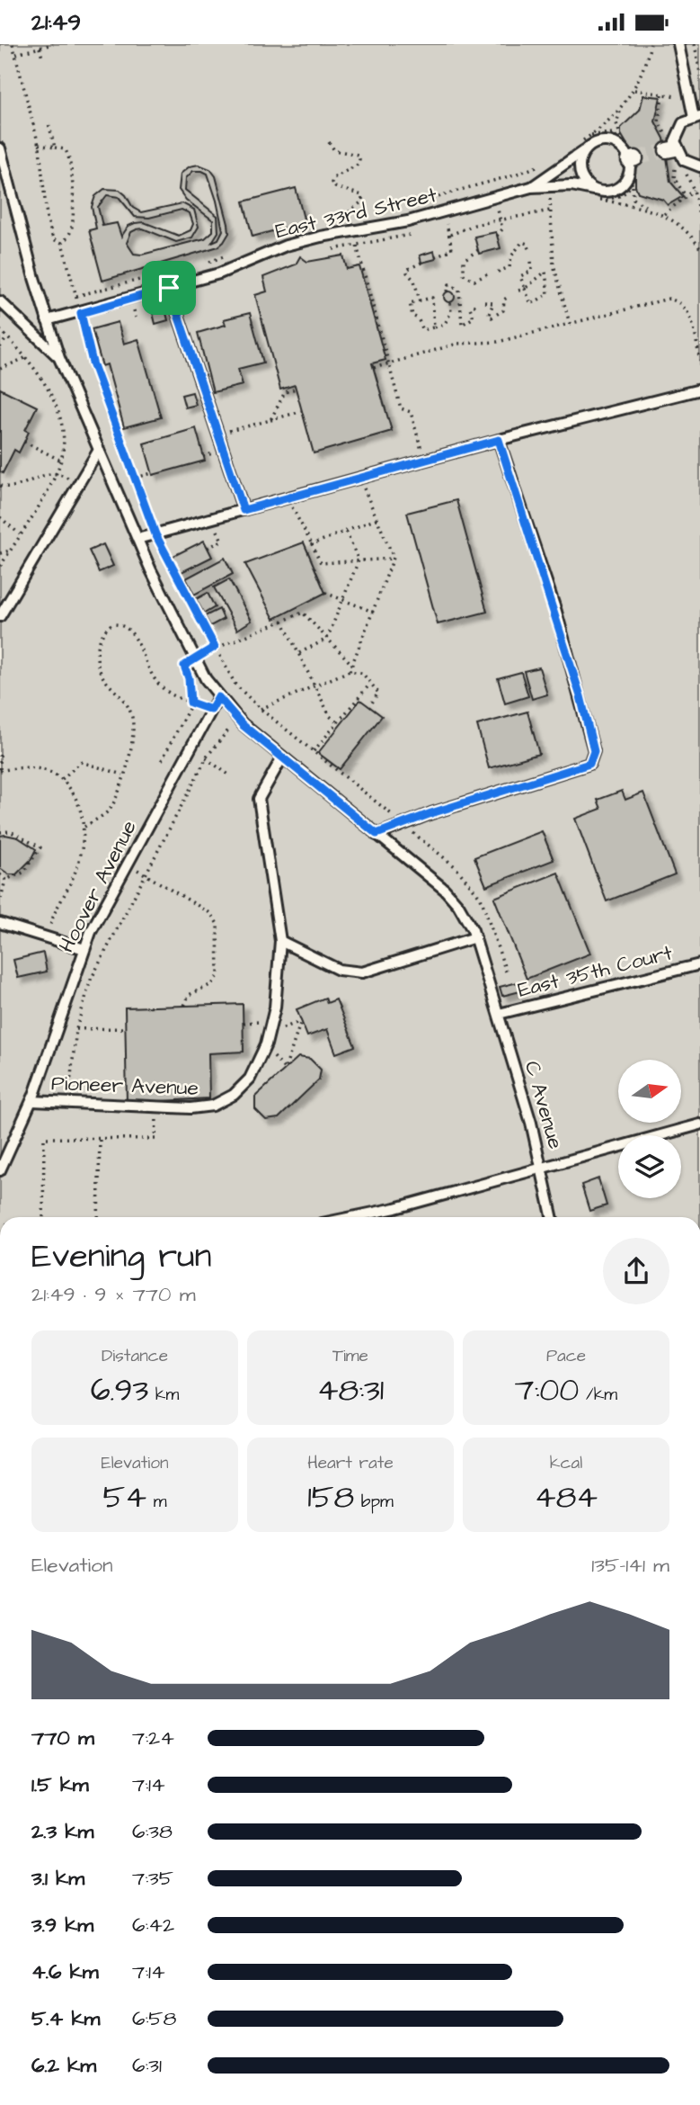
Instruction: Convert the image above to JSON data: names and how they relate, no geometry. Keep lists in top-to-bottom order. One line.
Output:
{"streets":{"lane":["East 33rd Street","Hoover Avenue","East 35th Court","Pioneer Avenue","C Avenue"]},"crossings":[["East 33rd Street","C Avenue"],["Hoover Avenue","Pioneer Avenue"],["Hoover Avenue","C Avenue"],["East 35th Court","C Avenue"],["Pioneer Avenue","C Avenue"]],"north":"right","page":{"status":"21:49","heading":["Evening run","21:49 · 9 × 770 m"],"stats":[["Distance","6.93 km"],["Time","48:31"],["Pace","7:00 /km"],["Elevation","54 m"],["Heart rate","158 bpm"],["kcal","484"]],"chart":["Elevation","135–141 m"],"list":[{"name":"770 m","note":"7:24"},{"name":"1.5 km","note":"7:14"},{"name":"2.3 km","note":"6:38"},{"name":"3.1 km","note":"7:35"},{"name":"3.9 km","note":"6:42"},{"name":"4.6 km","note":"7:14"},{"name":"5.4 km","note":"6:58"},{"name":"6.2 km","note":"6:31"}]}}
